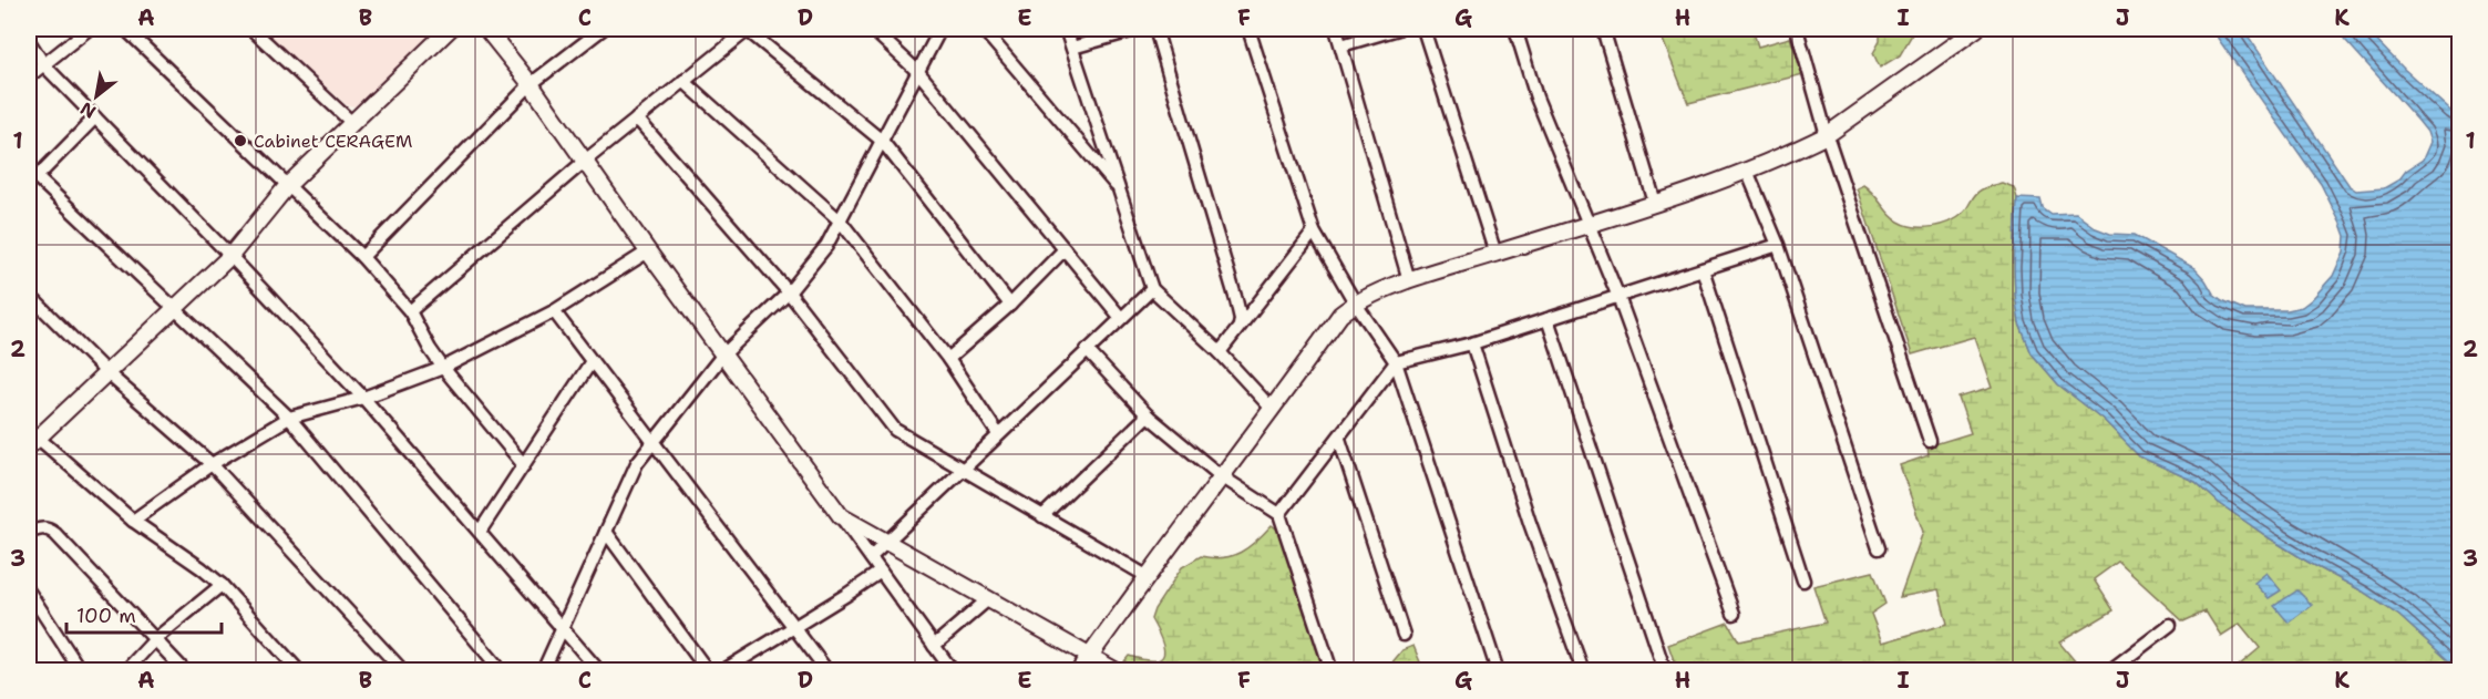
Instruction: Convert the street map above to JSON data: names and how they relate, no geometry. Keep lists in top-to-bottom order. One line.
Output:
{"places":["Cabinet CERAGEM"],"scale_bar":"100 m","north":"bottom left","grid":{"columns":["A","B","C","D","E","F","G","H","I","J","K"],"rows":["1","2","3"]}}
